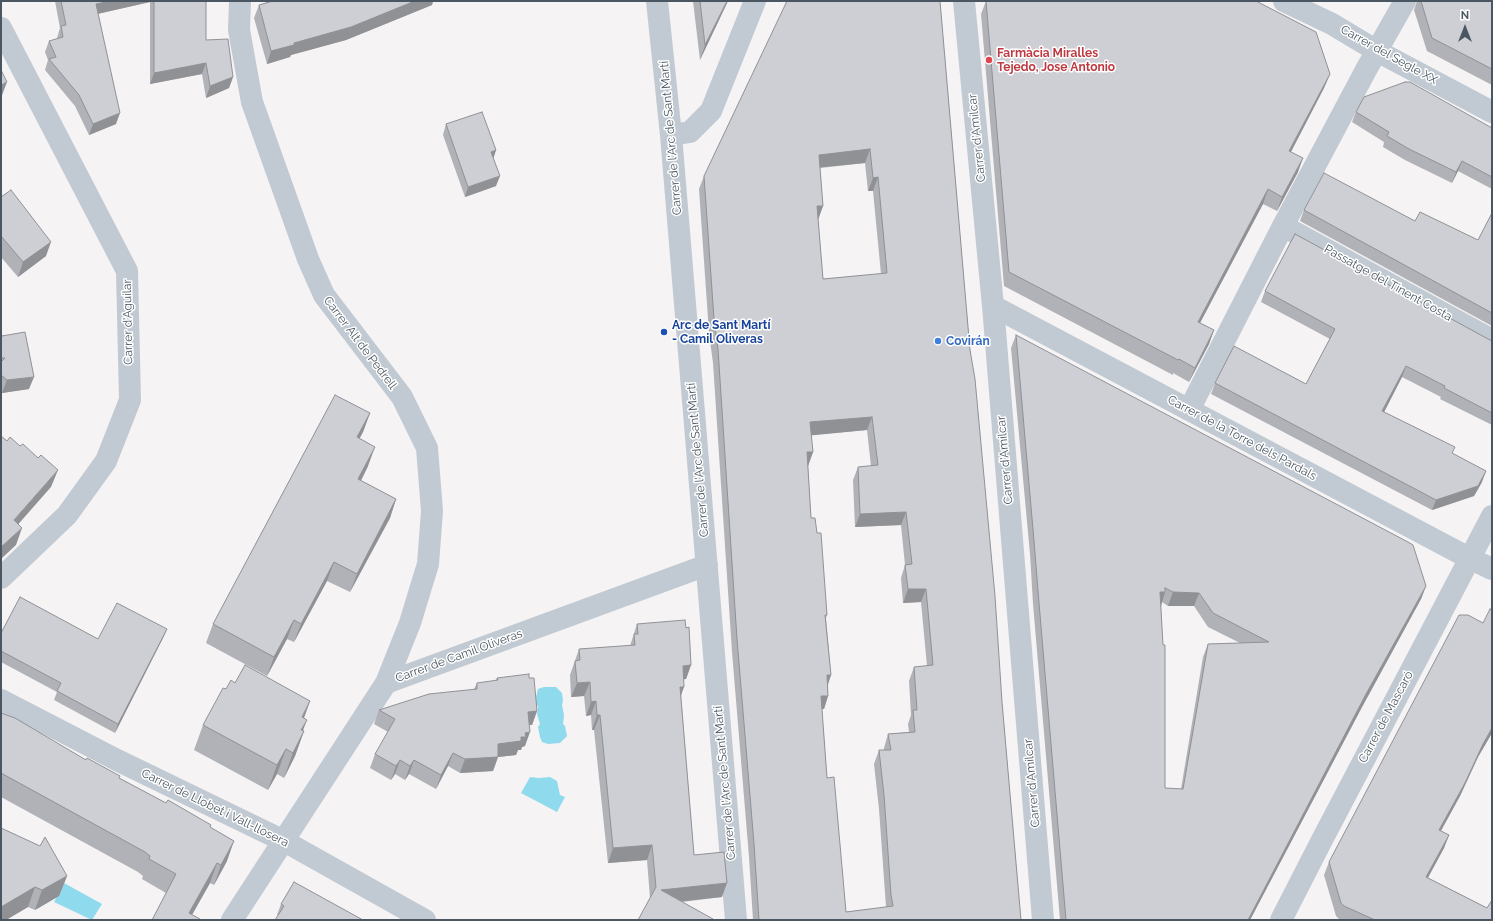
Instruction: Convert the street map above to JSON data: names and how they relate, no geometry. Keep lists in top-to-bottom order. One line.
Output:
{"streets":{"street":["Carrer del Segle XX","Carrer de l'Arc de Sant Martí","Carrer d'Amílcar","Passatge del Tinent Costa","Carrer d'Aguilar","Carrer Alt de Pedrell","Carrer de la Torre dels Pardals","Carrer de Camil Oliveras","Carrer de Mascaró","Carrer de Llobet i Vall-llosera"]},"crossings":[["Carrer de l'Arc de Sant Martí","Carrer de Camil Oliveras"],["Carrer d'Amílcar","Carrer de la Torre dels Pardals"],["Carrer Alt de Pedrell","Carrer de Camil Oliveras"],["Carrer de la Torre dels Pardals","Carrer de Mascaró"],["Carrer de Camil Oliveras","Carrer de Llobet i Vall-llosera"]],"places":["Farmàcia Miralles Tejedo, Jose Antonio","Arc de Sant Martí - Camil Oliveras","Covirán"],"north":"top"}
